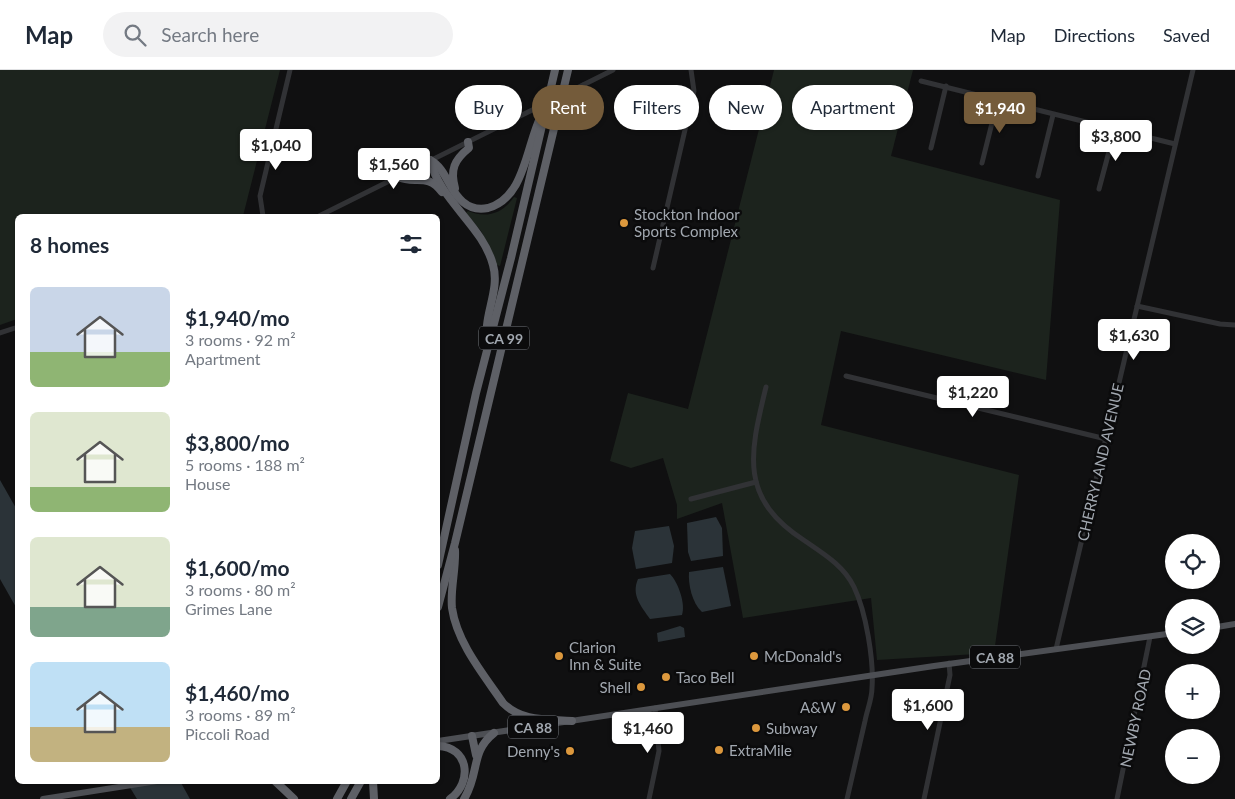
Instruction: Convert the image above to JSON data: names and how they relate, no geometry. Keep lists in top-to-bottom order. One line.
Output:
{"streets":{"highway":["CA 99"],"main road":["CA 88"],"street":["CHERRYLAND AVENUE","NEWBY ROAD"]},"crossings":[["CHERRYLAND AVENUE","CA 88"],["CA 88","NEWBY ROAD"]],"places":["Stockton Indoor Sports Complex","Clarion Inn & Suite","McDonald's","Taco Bell","Shell","A&W","Subway","ExtraMile","Denny's"],"page":{"header":"Map","search":"Search here","nav":["Map","Directions","Saved"],"chip":["Buy","Rent","Filters","New","Apartment"],"price":["$1,940","$3,800","$1,040","$1,560","$1,630","$1,220","$1,600","$1,460"],"heading":"8 homes","list":[{"name":"$1,940/mo","note":"3 rooms · 92 m² · Apartment"},{"name":"$3,800/mo","note":"5 rooms · 188 m² · House"},{"name":"$1,600/mo","note":"3 rooms · 80 m² · Grimes Lane"},{"name":"$1,460/mo","note":"3 rooms · 89 m² · Piccoli Road"}],"map_buttons":["+","−"]}}
